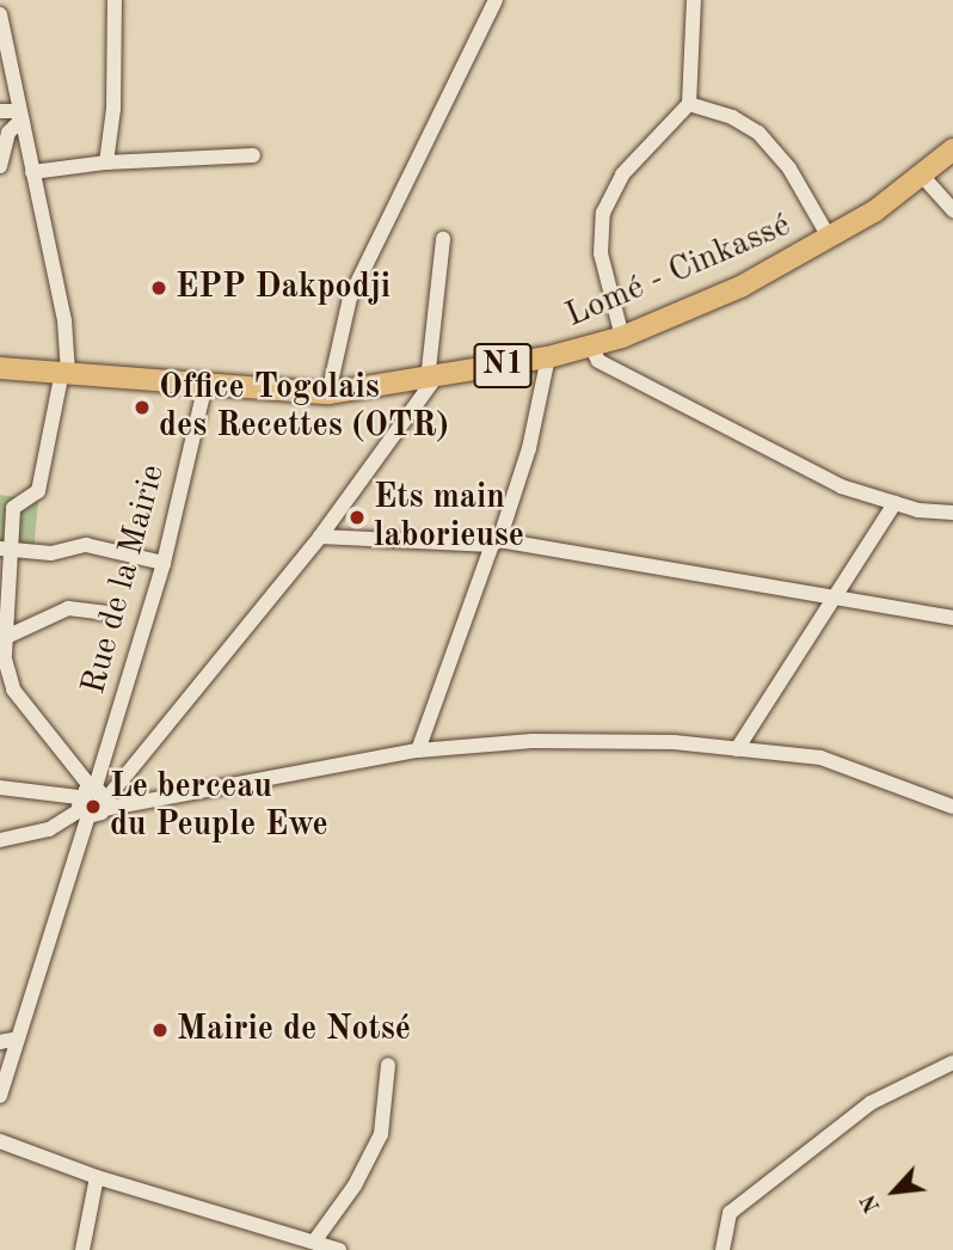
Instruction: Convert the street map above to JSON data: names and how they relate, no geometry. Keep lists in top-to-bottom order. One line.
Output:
{"streets":{"highway":["Lomé - Cinkassé","N1"],"street":["Rue de la Mairie"]},"crossings":[["Lomé - Cinkassé","Rue de la Mairie"]],"places":["EPP Dakpodji","Office Togolais des Recettes (OTR)","Ets main laborieuse","Le berceau du Peuple Ewe","Mairie de Notsé"],"north":"bottom left"}
